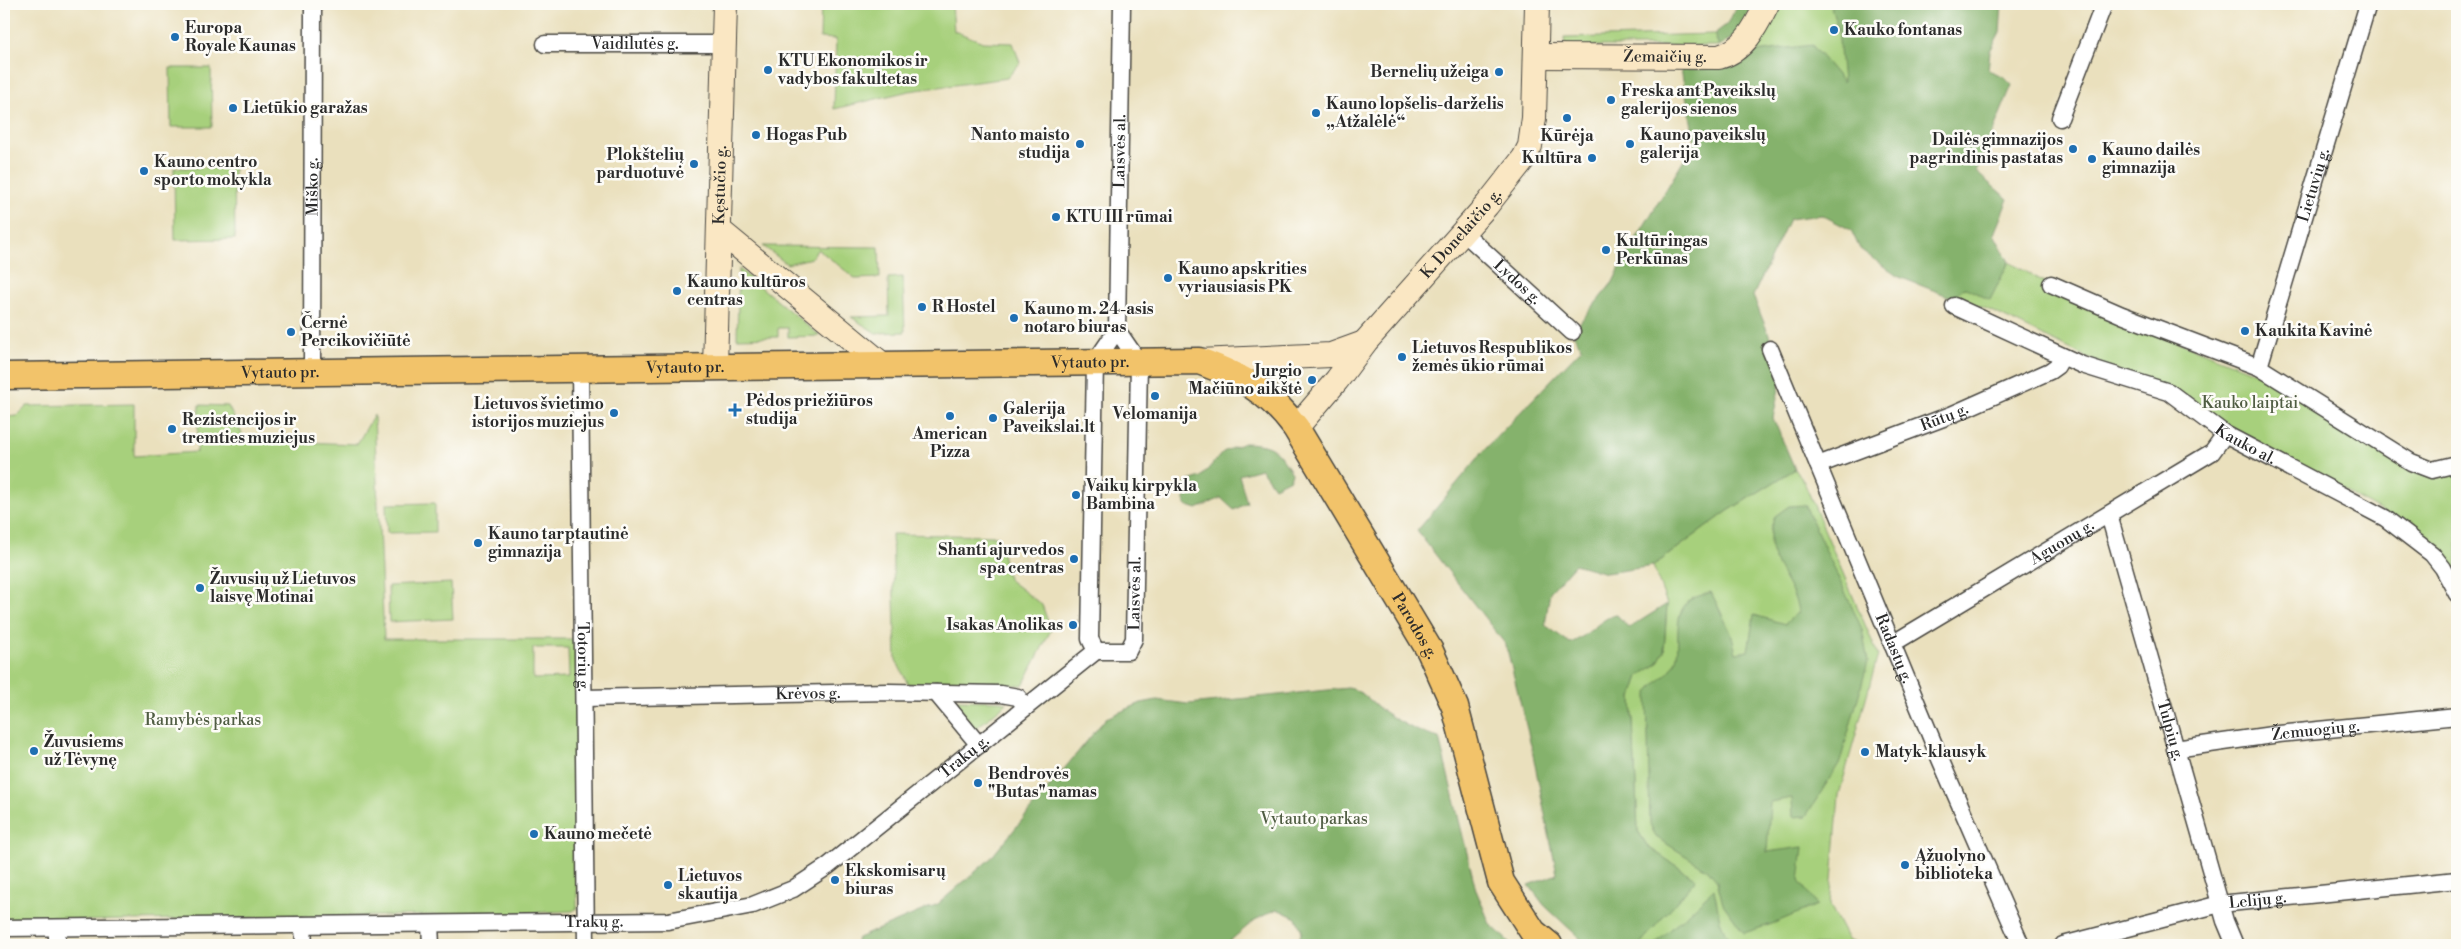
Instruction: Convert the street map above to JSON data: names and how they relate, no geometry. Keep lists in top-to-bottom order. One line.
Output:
{"streets":{"main road":["Vytauto pr.","Parodos g."],"street":["Vaidilutės g.","Žemaičių g.","Laisvės al.","Kęstučio g.","Lietuvių g.","Miško g.","K. Donelaičio g.","Lydos g.","Rūtų g.","Kauko al.","Aguonų g.","Radastų g.","Totorių g.","Krėvos g.","Žemuogių g.","Tulpių g.","Trakų g.","Lelijų g."]},"crossings":[["Vaidilutės g.","Kęstučio g."],["Žemaičių g.","K. Donelaičio g."],["Laisvės al.","Vytauto pr."],["Laisvės al.","Trakų g."],["Kęstučio g.","Vytauto pr."],["Miško g.","Vytauto pr."],["K. Donelaičio g.","Lydos g."],["K. Donelaičio g.","Vytauto pr."],["K. Donelaičio g.","Parodos g."],["Vytauto pr.","Parodos g."],["Vytauto pr.","Totorių g."],["Rūtų g.","Kauko al."],["Rūtų g.","Radastų g."],["Kauko al.","Aguonų g."],["Aguonų g.","Radastų g."],["Aguonų g.","Tulpių g."],["Totorių g.","Krėvos g."],["Totorių g.","Trakų g."],["Krėvos g.","Trakų g."],["Žemuogių g.","Tulpių g."],["Tulpių g.","Lelijų g."]],"parks":["Kauko laiptai","Ramybės parkas","Vytauto parkas"],"places":{"other":["Kauko fontanas","Europa Royale Kaunas","KTU Ekonomikos ir vadybos fakultetas","Bernelių užeiga","Freska ant Paveikslų galerijos sienos","Lietūkio garažas","Kauno lopšelis-darželis „Atžalėlė“","Kūrėja","Hogas Pub","Nanto maisto studija","Kauno paveikslų galerija","Dailės gimnazijos pagrindinis pastatas","Kultūra","Kauno dailės gimnazija","Plokštelių parduotuvė","Kauno centro sporto mokykla","KTU III rūmai","Kultūringas Perkūnas","Kauno apskrities vyriausiasis PK","Kauno kultūros centras","R Hostel","Kauno m. 24-asis notaro biuras","Kaukita Kavinė","Černė Percikovičiūtė","Lietuvos Respublikos žemės ūkio rūmai","Jurgio Mačiūno aikštė","Velomanija","Lietuvos švietimo istorijos muziejus","American Pizza","Galerija Paveikslai.lt","Rezistencijos ir tremties muziejus","Vaikų kirpykla Bambina","Kauno tarptautinė gimnazija","Shanti ajurvedos spa centras","Žuvusių už Lietuvos laisvę Motinai","Isakas Anolikas","Žuvusiems už Tėvynę","Matyk-klausyk","Bendrovės \"Butas\" namas","Kauno mečetė","Ąžuolyno biblioteka","Ekskomisarų biuras","Lietuvos skautija"],"health":["Pėdos priežiūros studija"]}}
